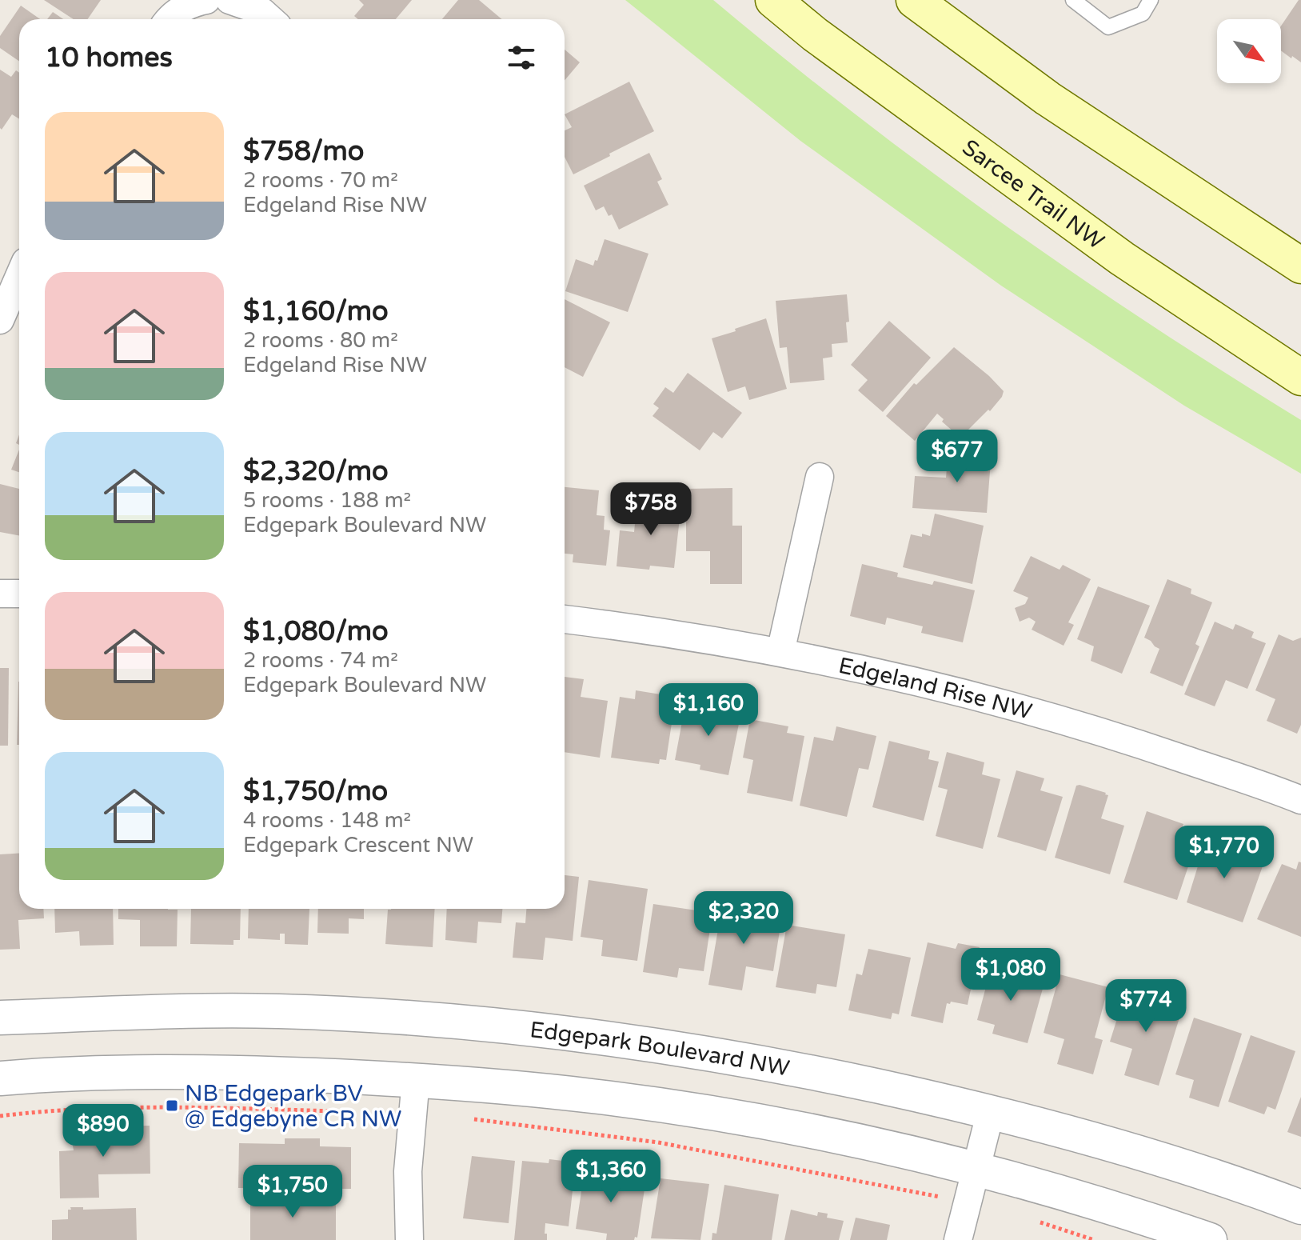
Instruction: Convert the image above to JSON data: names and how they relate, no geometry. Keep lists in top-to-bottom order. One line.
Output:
{"streets":{"main road":["Sarcee Trail NW"],"street":["Edgeland Rise NW","Edgepark Boulevard NW"]},"places":{"transit":["NB Edgepark BV @ Edgebyne CR NW"]},"north":"bottom right","page":{"heading":"10 homes","list":[{"name":"$758/mo","note":"2 rooms · 70 m² · Edgeland Rise NW"},{"name":"$1,160/mo","note":"2 rooms · 80 m² · Edgeland Rise NW"},{"name":"$2,320/mo","note":"5 rooms · 188 m² · Edgepark Boulevard NW"},{"name":"$1,080/mo","note":"2 rooms · 74 m² · Edgepark Boulevard NW"},{"name":"$1,750/mo","note":"4 rooms · 148 m² · Edgepark Crescent NW"}],"price":["$677","$758","$1,160","$1,770","$2,320","$1,080","$774","$890","$1,360","$1,750"]}}
